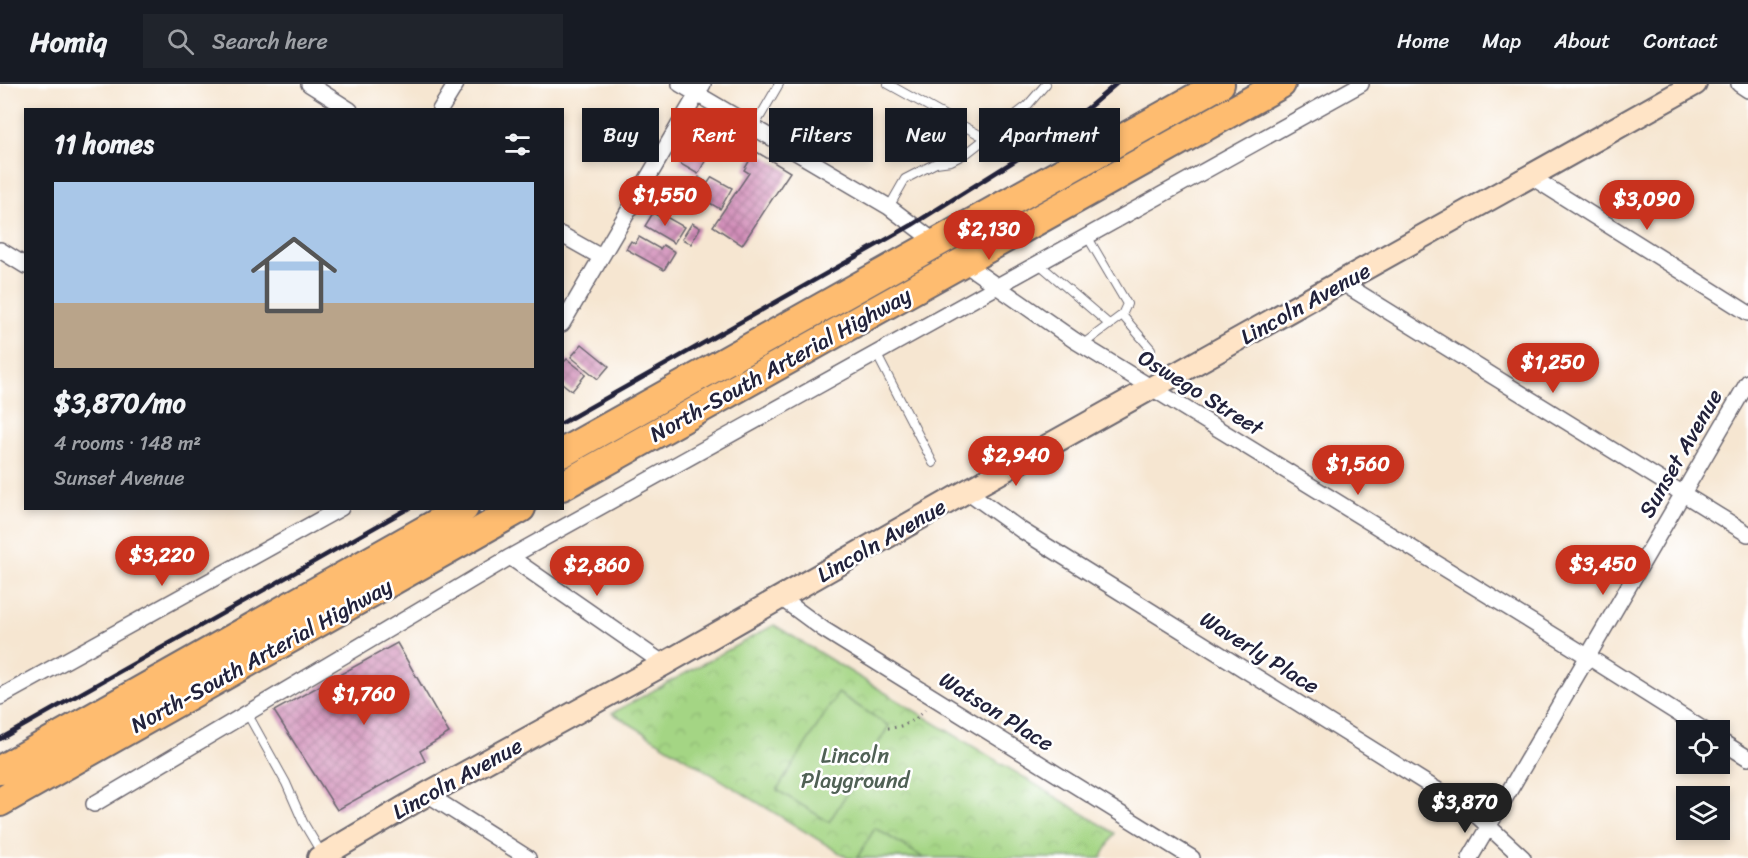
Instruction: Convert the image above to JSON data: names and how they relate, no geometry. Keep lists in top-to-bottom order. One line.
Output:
{"streets":{"highway":["North-South Arterial Highway"],"street":["Lincoln Avenue","Oswego Street","Sunset Avenue","Waverly Place","Watson Place"]},"crossings":[["Lincoln Avenue","Oswego Street"],["Lincoln Avenue","Waverly Place"],["Lincoln Avenue","Watson Place"],["North-South Arterial Highway","Oswego Street"],["Oswego Street","Sunset Avenue"],["Sunset Avenue","Waverly Place"]],"parks":["Lincoln Playground"],"page":{"header":"Homiq","search":"Search here","nav":["Home","Map","About","Contact"],"chip":["Buy","Rent","Filters","New","Apartment"],"heading":"11 homes","price":["$1,550","$3,090","$2,130","$1,250","$2,940","$1,560","$3,220","$3,450","$2,860","$1,760","$3,870"],"list":[{"name":"$3,870/mo","note":"4 rooms · 148 m² · Sunset Avenue"}]}}
